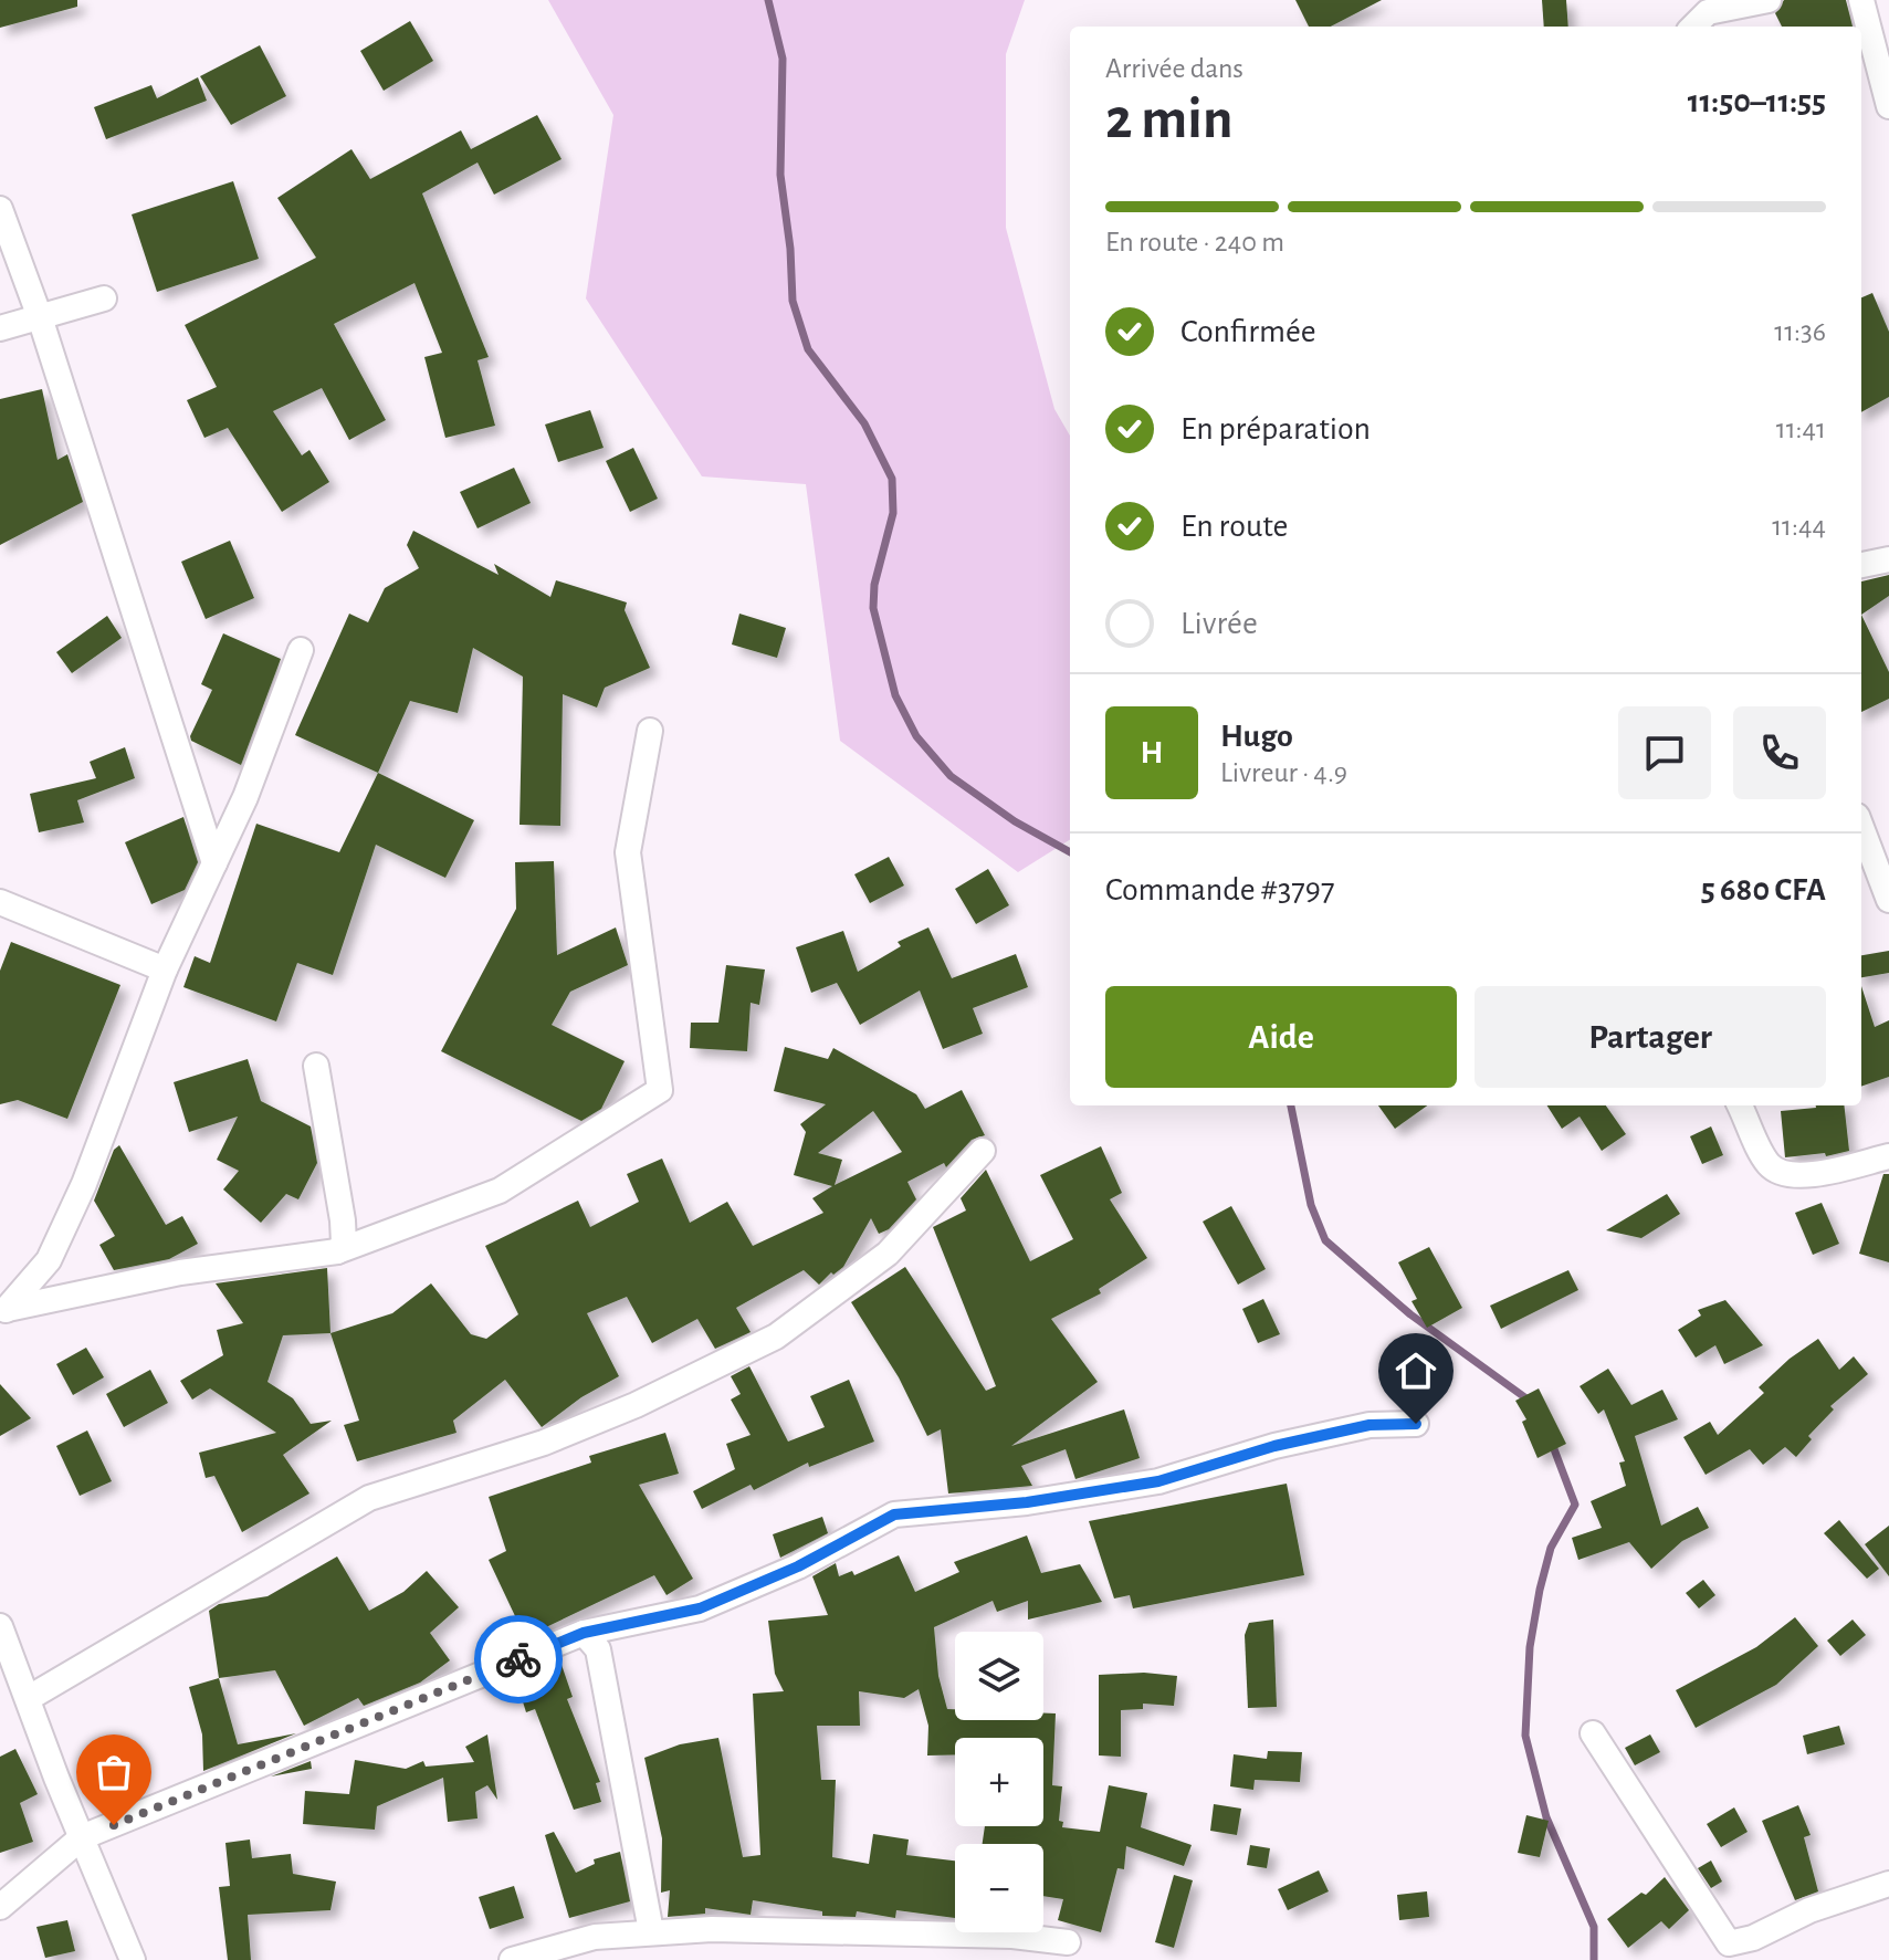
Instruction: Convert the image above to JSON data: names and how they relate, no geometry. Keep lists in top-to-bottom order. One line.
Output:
{"page":{"heading":["2 min","Arrivée dans","11:50–11:55"],"panel":["Hugo","Livreur · 4.9","Commande #3797","5 680 CFA"],"bar":"En route · 240 m","list":[["Confirmée","11:36"],["En préparation","11:41"],["En route","11:44"],"Livrée"],"round":"H","buttons":["Aide","Partager"],"map_buttons":["+","−"]}}
